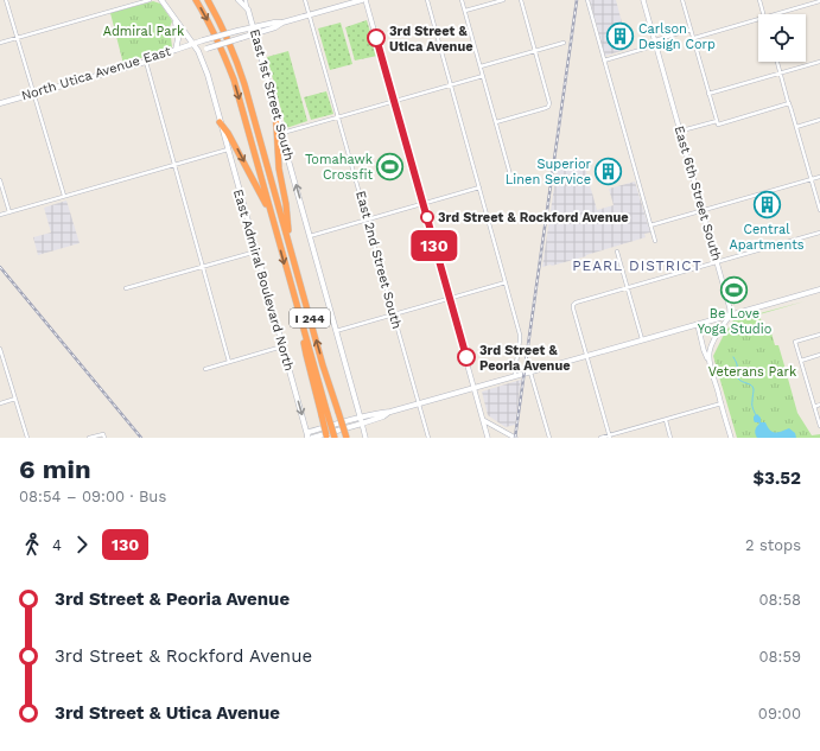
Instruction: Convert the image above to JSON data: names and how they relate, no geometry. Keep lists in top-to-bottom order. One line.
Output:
{"streets":{"highway":["I 244"],"main road":["North Utica Avenue East","East 1st Street South","East Admiral Boulevard North"],"street":["East 6th Street South","East 2nd Street South"]},"crossings":[["North Utica Avenue East","East 1st Street South"],["North Utica Avenue East","East Admiral Boulevard North"]],"districts":["PEARL DISTRICT"],"parks":["Admiral Park","Veterans Park"],"places":{"building":["Carlson Design Corp","Superior Linen Service","Central Apartments"],"other":["3rd Street & Utica Avenue","3rd Street & Rockford Avenue","3rd Street & Peoria Avenue"],"sports":["Tomahawk Crossfit","Be Love Yoga Studio"]},"lines":["bus line 130"],"page":{"on_map":"130","heading":["6 min","08:54 – 09:00 · Bus","$3.52"],"legs":["4","130","2 stops"],"list":[{"name":"3rd Street & Peoria Avenue","value":"08:58"},{"name":"3rd Street & Rockford Avenue","value":"08:59"},{"name":"3rd Street & Utica Avenue","value":"09:00"}]}}
